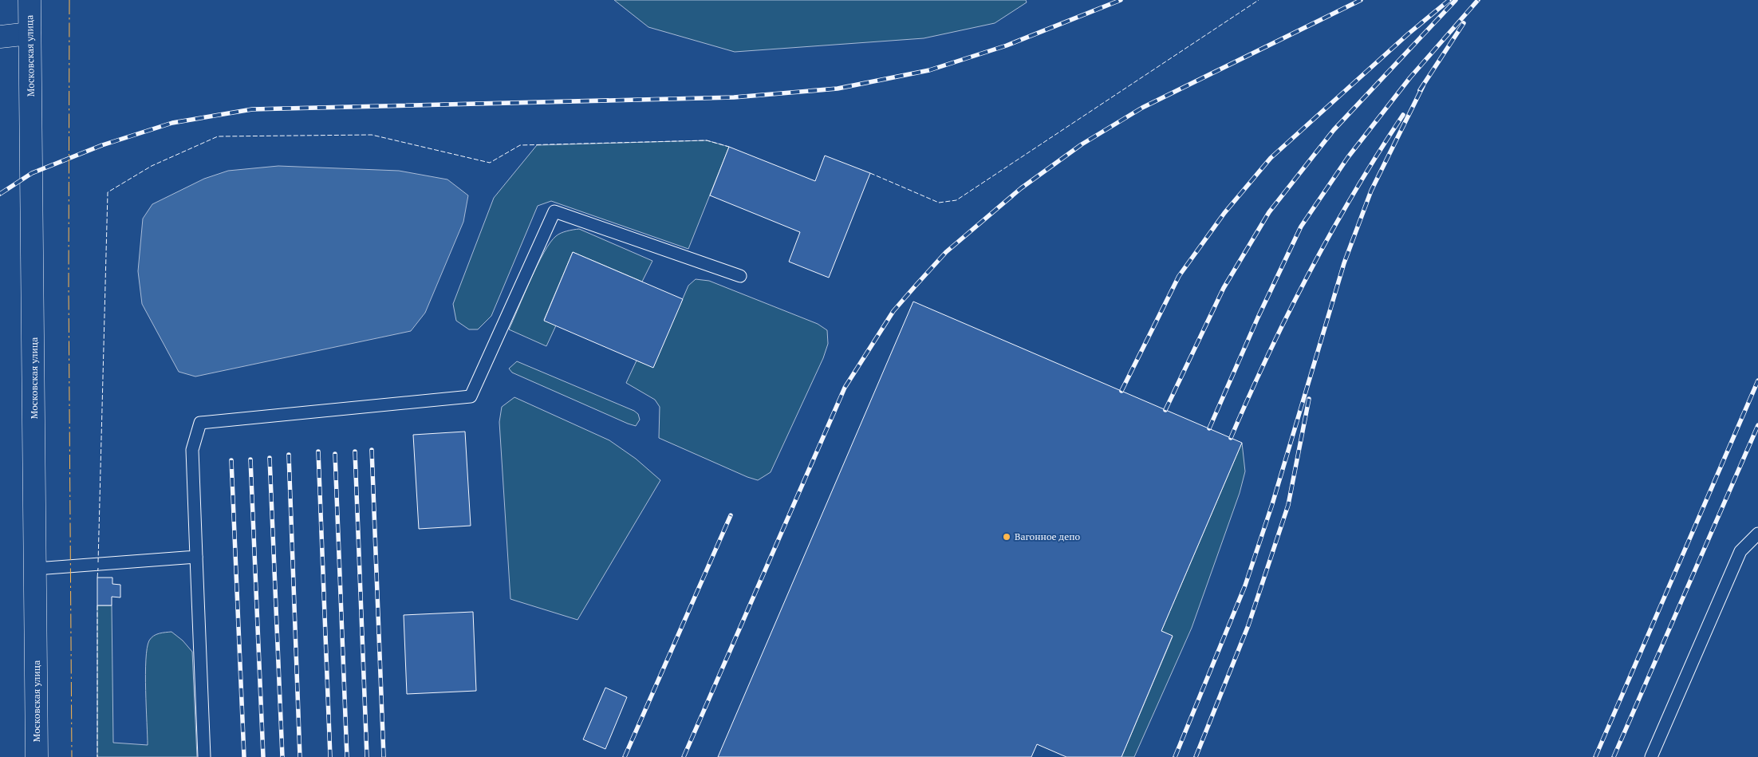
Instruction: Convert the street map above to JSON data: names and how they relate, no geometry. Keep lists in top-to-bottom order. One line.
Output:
{"streets":{"street":["Московская улица"]},"places":["Вагонное депо"]}
